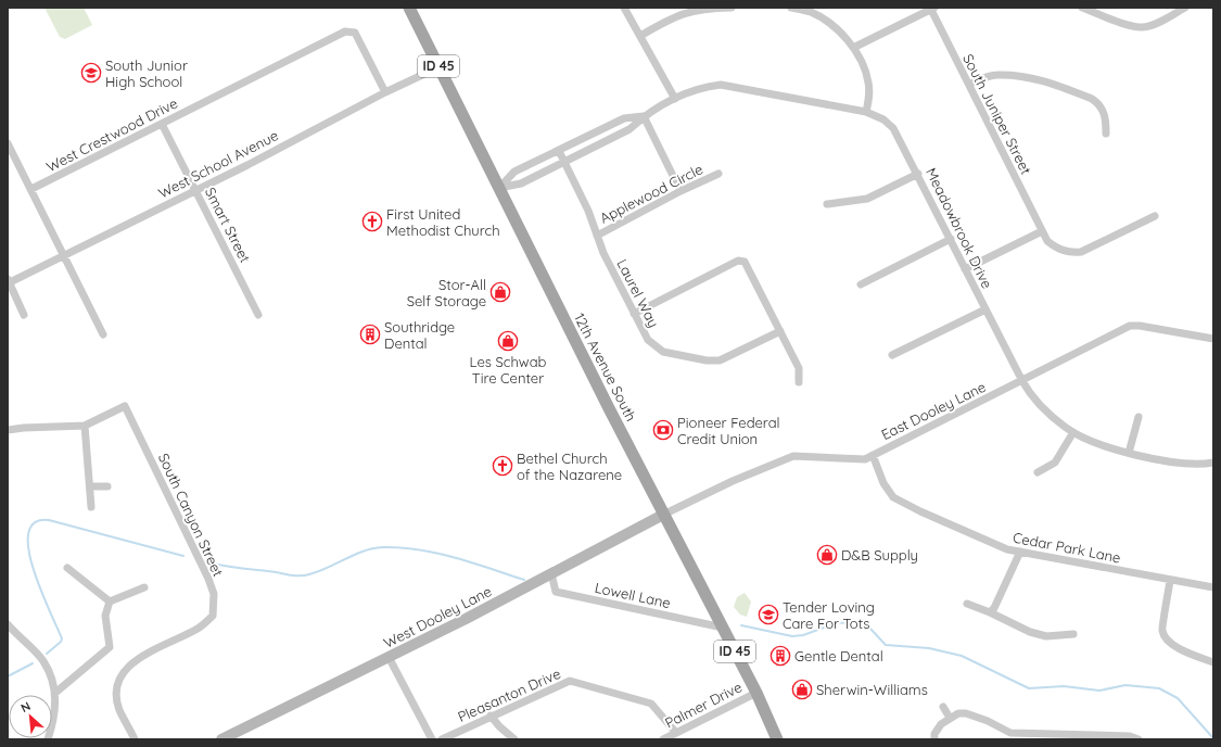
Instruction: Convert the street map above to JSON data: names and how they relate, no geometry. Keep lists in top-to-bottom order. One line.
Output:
{"streets":{"main road":["ID 45","12th Avenue South"],"street":["South Juniper Street","West Crestwood Drive","West School Avenue","Applewood Circle","Smart Street","Meadowbrook Drive","Laurel Way","East Dooley Lane","South Canyon Street","Cedar Park Lane","Lowell Lane","West Dooley Lane","Pleasanton Drive","Palmer Drive"]},"crossings":[["West Crestwood Drive","West School Avenue"],["West Crestwood Drive","Smart Street"],["West School Avenue","Smart Street"],["West School Avenue","12th Avenue South"],["Applewood Circle","Laurel Way"],["Meadowbrook Drive","Laurel Way"],["Meadowbrook Drive","12th Avenue South"],["Meadowbrook Drive","East Dooley Lane"],["12th Avenue South","East Dooley Lane"],["12th Avenue South","Lowell Lane"],["12th Avenue South","West Dooley Lane"],["12th Avenue South","Palmer Drive"],["East Dooley Lane","Cedar Park Lane"],["East Dooley Lane","West Dooley Lane"],["Lowell Lane","West Dooley Lane"],["Pleasanton Drive","Palmer Drive"]],"places":{"school or university":["South Junior High School","Tender Loving Care For Tots"],"church":["First United Methodist Church","Bethel Church of the Nazarene"],"shop":["Stor-All Self Storage","Les Schwab Tire Center","D&B Supply","Sherwin-Williams"],"building":["Southridge Dental","Gentle Dental"],"bank":["Pioneer Federal Credit Union"]},"north":"top left"}
